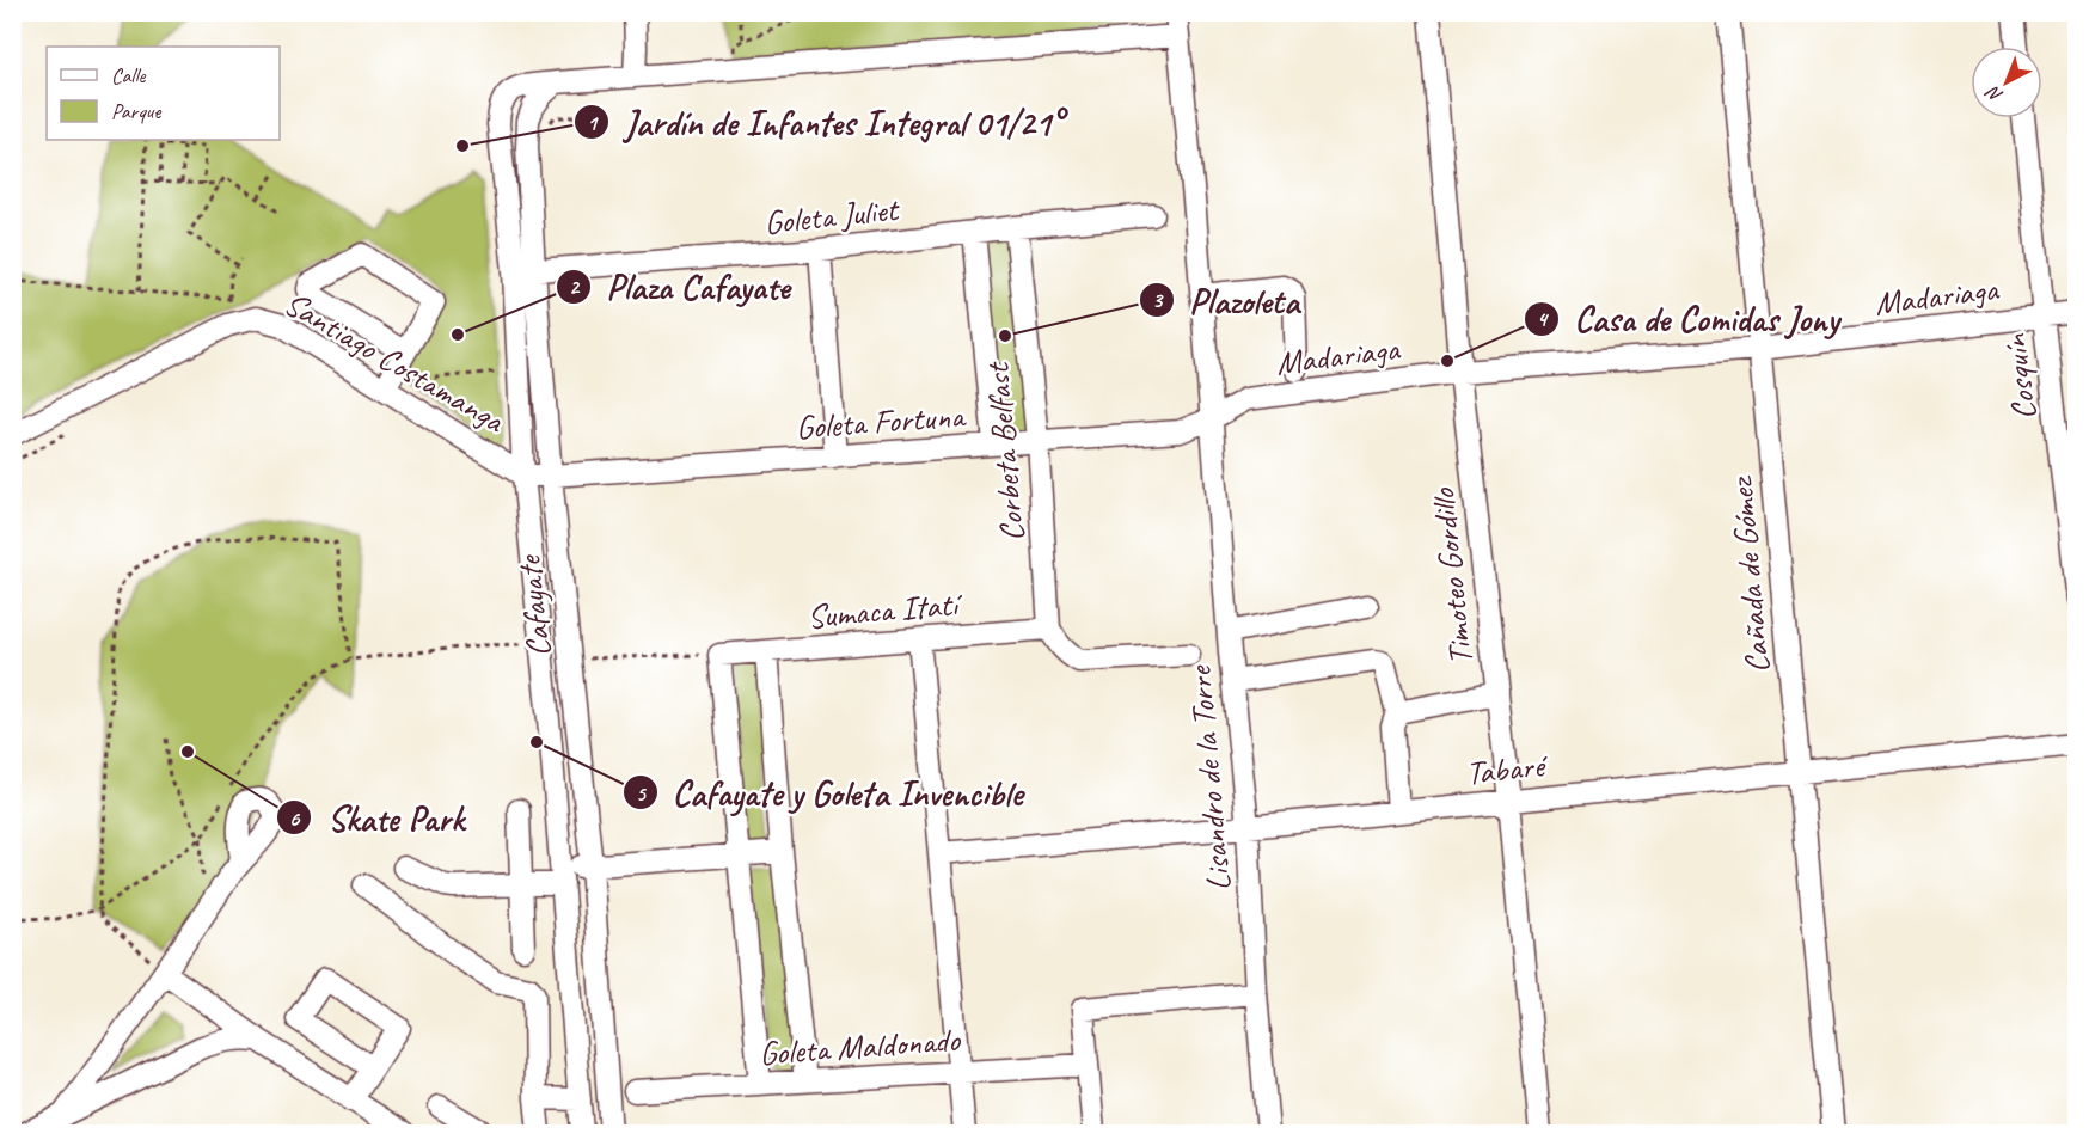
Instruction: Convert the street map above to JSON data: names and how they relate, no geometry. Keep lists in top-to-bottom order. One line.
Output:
{"streets":{"street":["Goleta Juliet","Madariaga","Santiago Costamanga","Cosquín","Goleta Fortuna","Corbeta Belfast","Cañada de Gómez","Timoteo Gordillo","Cafayate","Sumaca Itatí","Tabaré","Lisandro de la Torre","Goleta Maldonado"]},"crossings":[["Goleta Juliet","Corbeta Belfast"],["Goleta Juliet","Cafayate"],["Madariaga","Cosquín"],["Madariaga","Goleta Fortuna"],["Madariaga","Cañada de Gómez"],["Madariaga","Timoteo Gordillo"],["Madariaga","Lisandro de la Torre"],["Santiago Costamanga","Goleta Fortuna"],["Santiago Costamanga","Cafayate"],["Goleta Fortuna","Corbeta Belfast"],["Goleta Fortuna","Cafayate"],["Goleta Fortuna","Lisandro de la Torre"],["Corbeta Belfast","Sumaca Itatí"],["Cañada de Gómez","Tabaré"],["Timoteo Gordillo","Tabaré"],["Tabaré","Lisandro de la Torre"]],"places":["Jardín de Infantes Integral 01/21°","Plaza Cafayate","Plazoleta","Casa de Comidas Jony","Cafayate y Goleta Invencible","Skate Park"],"legend":["Calle","Parque"],"north":"bottom left"}
